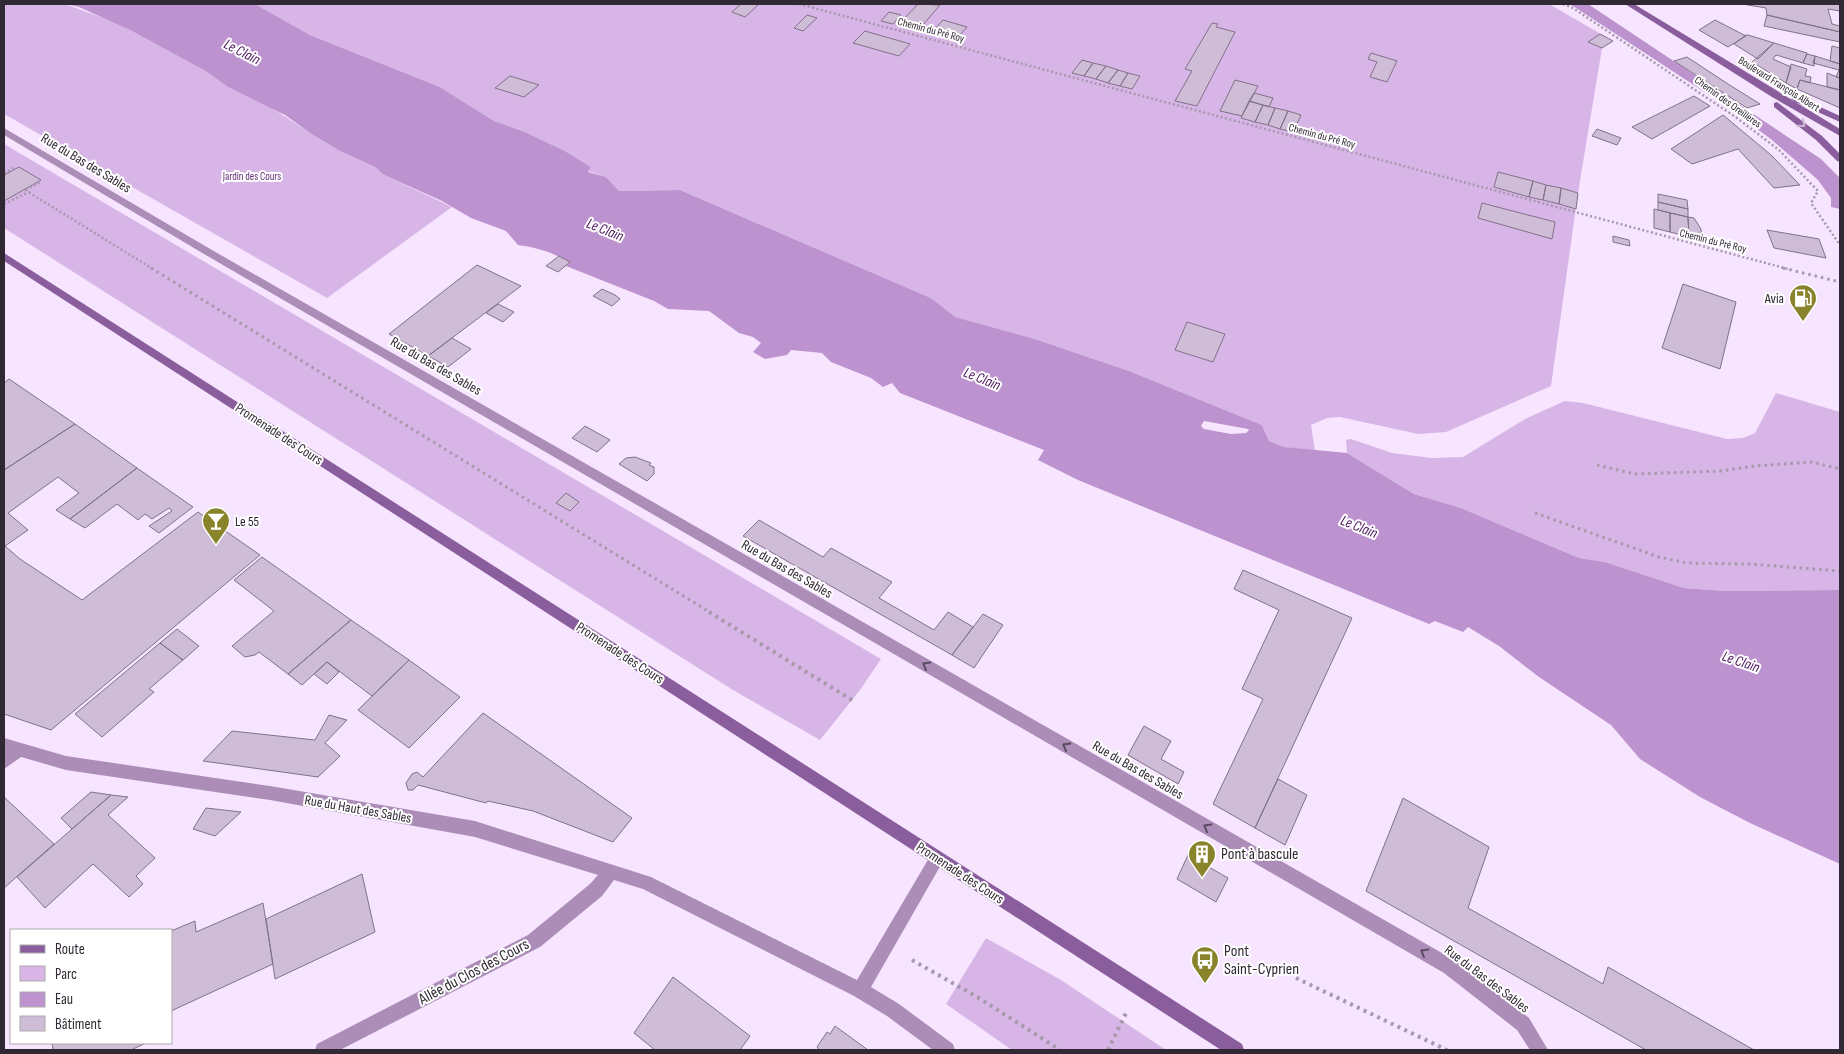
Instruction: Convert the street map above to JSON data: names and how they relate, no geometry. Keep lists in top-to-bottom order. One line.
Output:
{"streets":{"street":["Boulevard François Albert","Rue du Bas des Sables","Promenade des Cours","Rue du Haut des Sables","Allée du Clos des Cours"],"path":["Chemin du Pré Roy","Chemin des Oreillères"]},"crossings":[["Rue du Haut des Sables","Allée du Clos des Cours"]],"one_way":["Rue du Bas des Sables"],"water":["Le Clain"],"parks":["Jardin des Cours"],"places":{"fuel station":["Avia"],"bar":["Le 55"],"building":["Pont à bascule"],"bus stop":["Pont Saint-Cyprien"]},"legend":["Route","Parc","Eau","Bâtiment"]}
